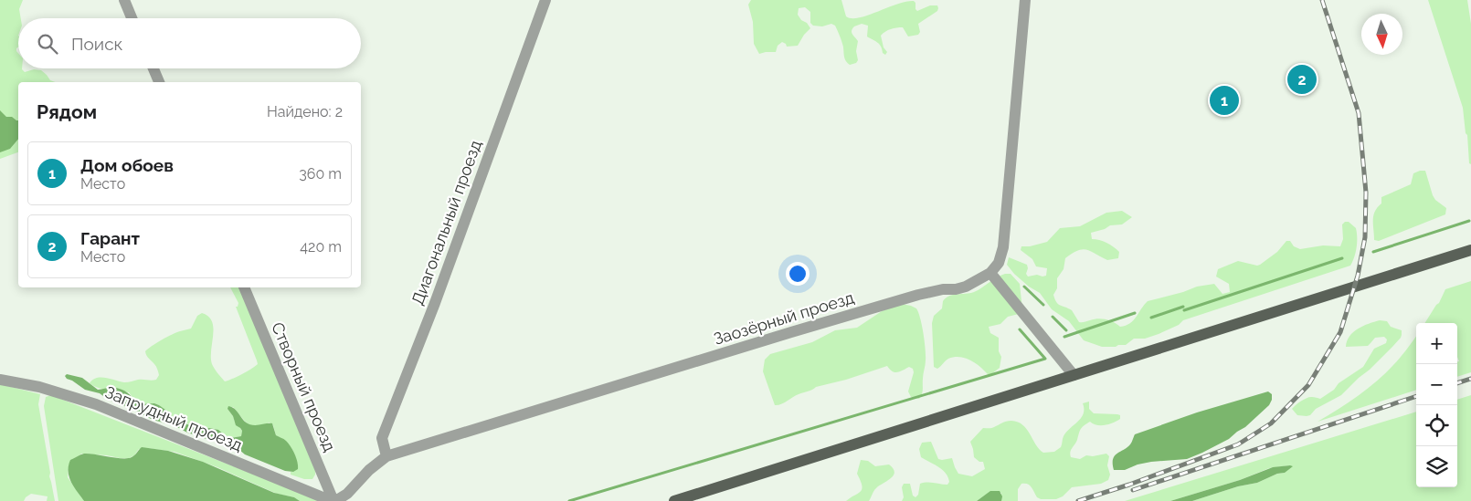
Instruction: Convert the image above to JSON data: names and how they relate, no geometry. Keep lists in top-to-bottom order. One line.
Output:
{"streets":{"street":["Диагональный проезд","Заозёрный проезд","Створный проезд","Запрудный проезд"]},"crossings":[["Диагональный проезд","Заозёрный проезд"],["Заозёрный проезд","Створный проезд"],["Заозёрный проезд","Запрудный проезд"],["Створный проезд","Запрудный проезд"]],"north":"bottom","page":{"search":"Поиск","pins":["2","1"],"heading":["Рядом","Найдено: 2"],"list":[{"mark":"1","name":"Дом обоев","note":"Место","value":"360 m"},{"mark":"2","name":"Гарант","note":"Место","value":"420 m"}],"map_buttons":["+","−"]}}
